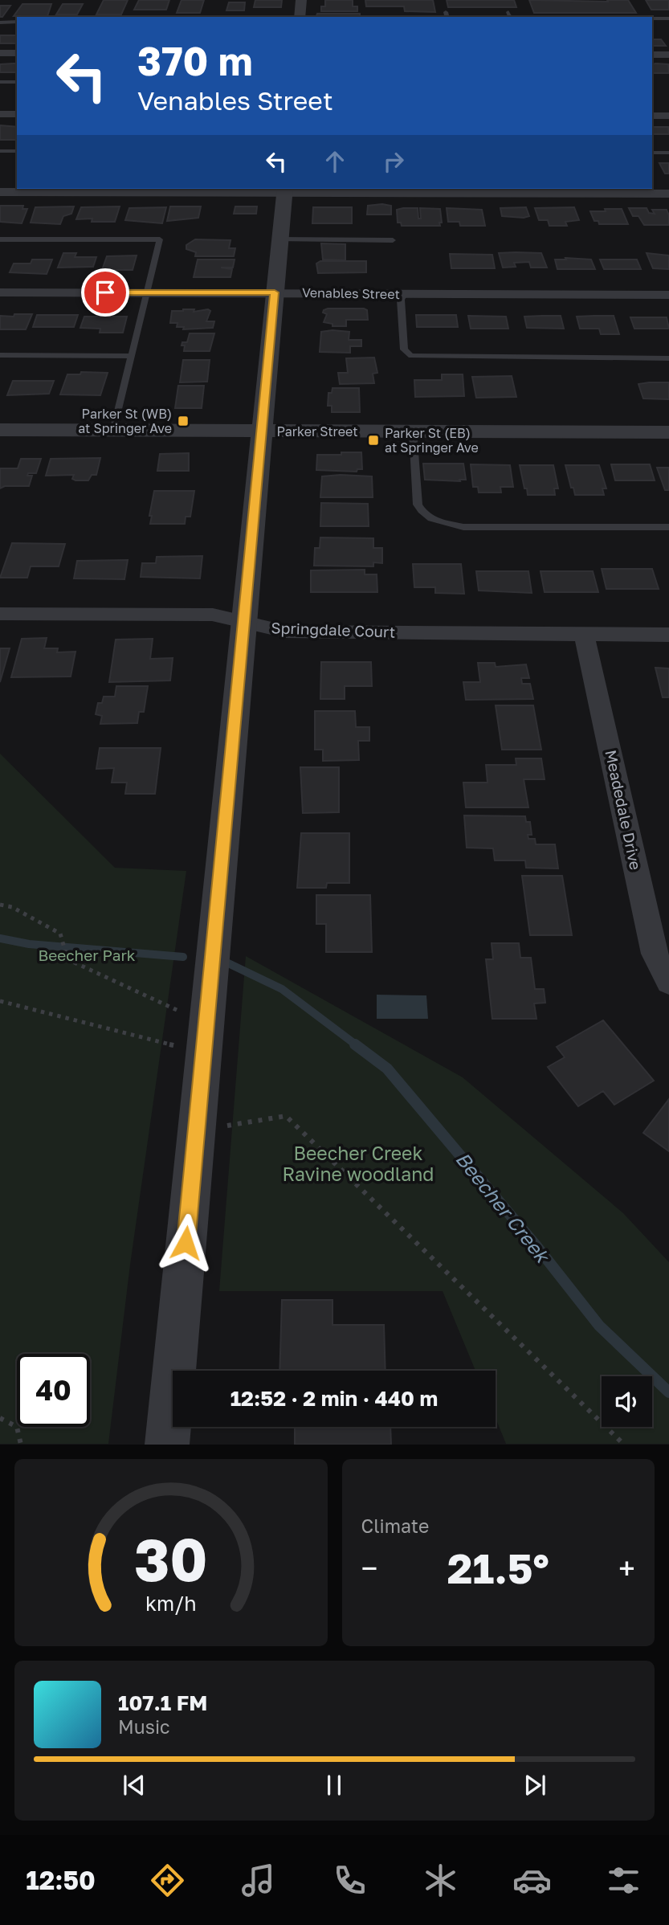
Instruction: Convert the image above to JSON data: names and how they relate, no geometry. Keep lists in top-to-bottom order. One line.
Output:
{"streets":{"street":["Venables Street","Parker Street","Springdale Court","Meadedale Drive"]},"crossings":[["Springdale Court","Meadedale Drive"]],"water":["Beecher Creek"],"parks":["Beecher Park","Beecher Creek Ravine woodland"],"places":{"transit":["Parker St (WB) at Springer Ave","Parker St (EB) at Springer Ave"]},"page":{"turn":["370 m","Venables Street"],"limit":"40","trip":"12:52 · 2 min · 440 m","tile":"Climate","heat":["−","21.5°","+"],"song":["107.1 FM","Music"],"tabs":"12:50","gauge":["30","km/h"]}}
